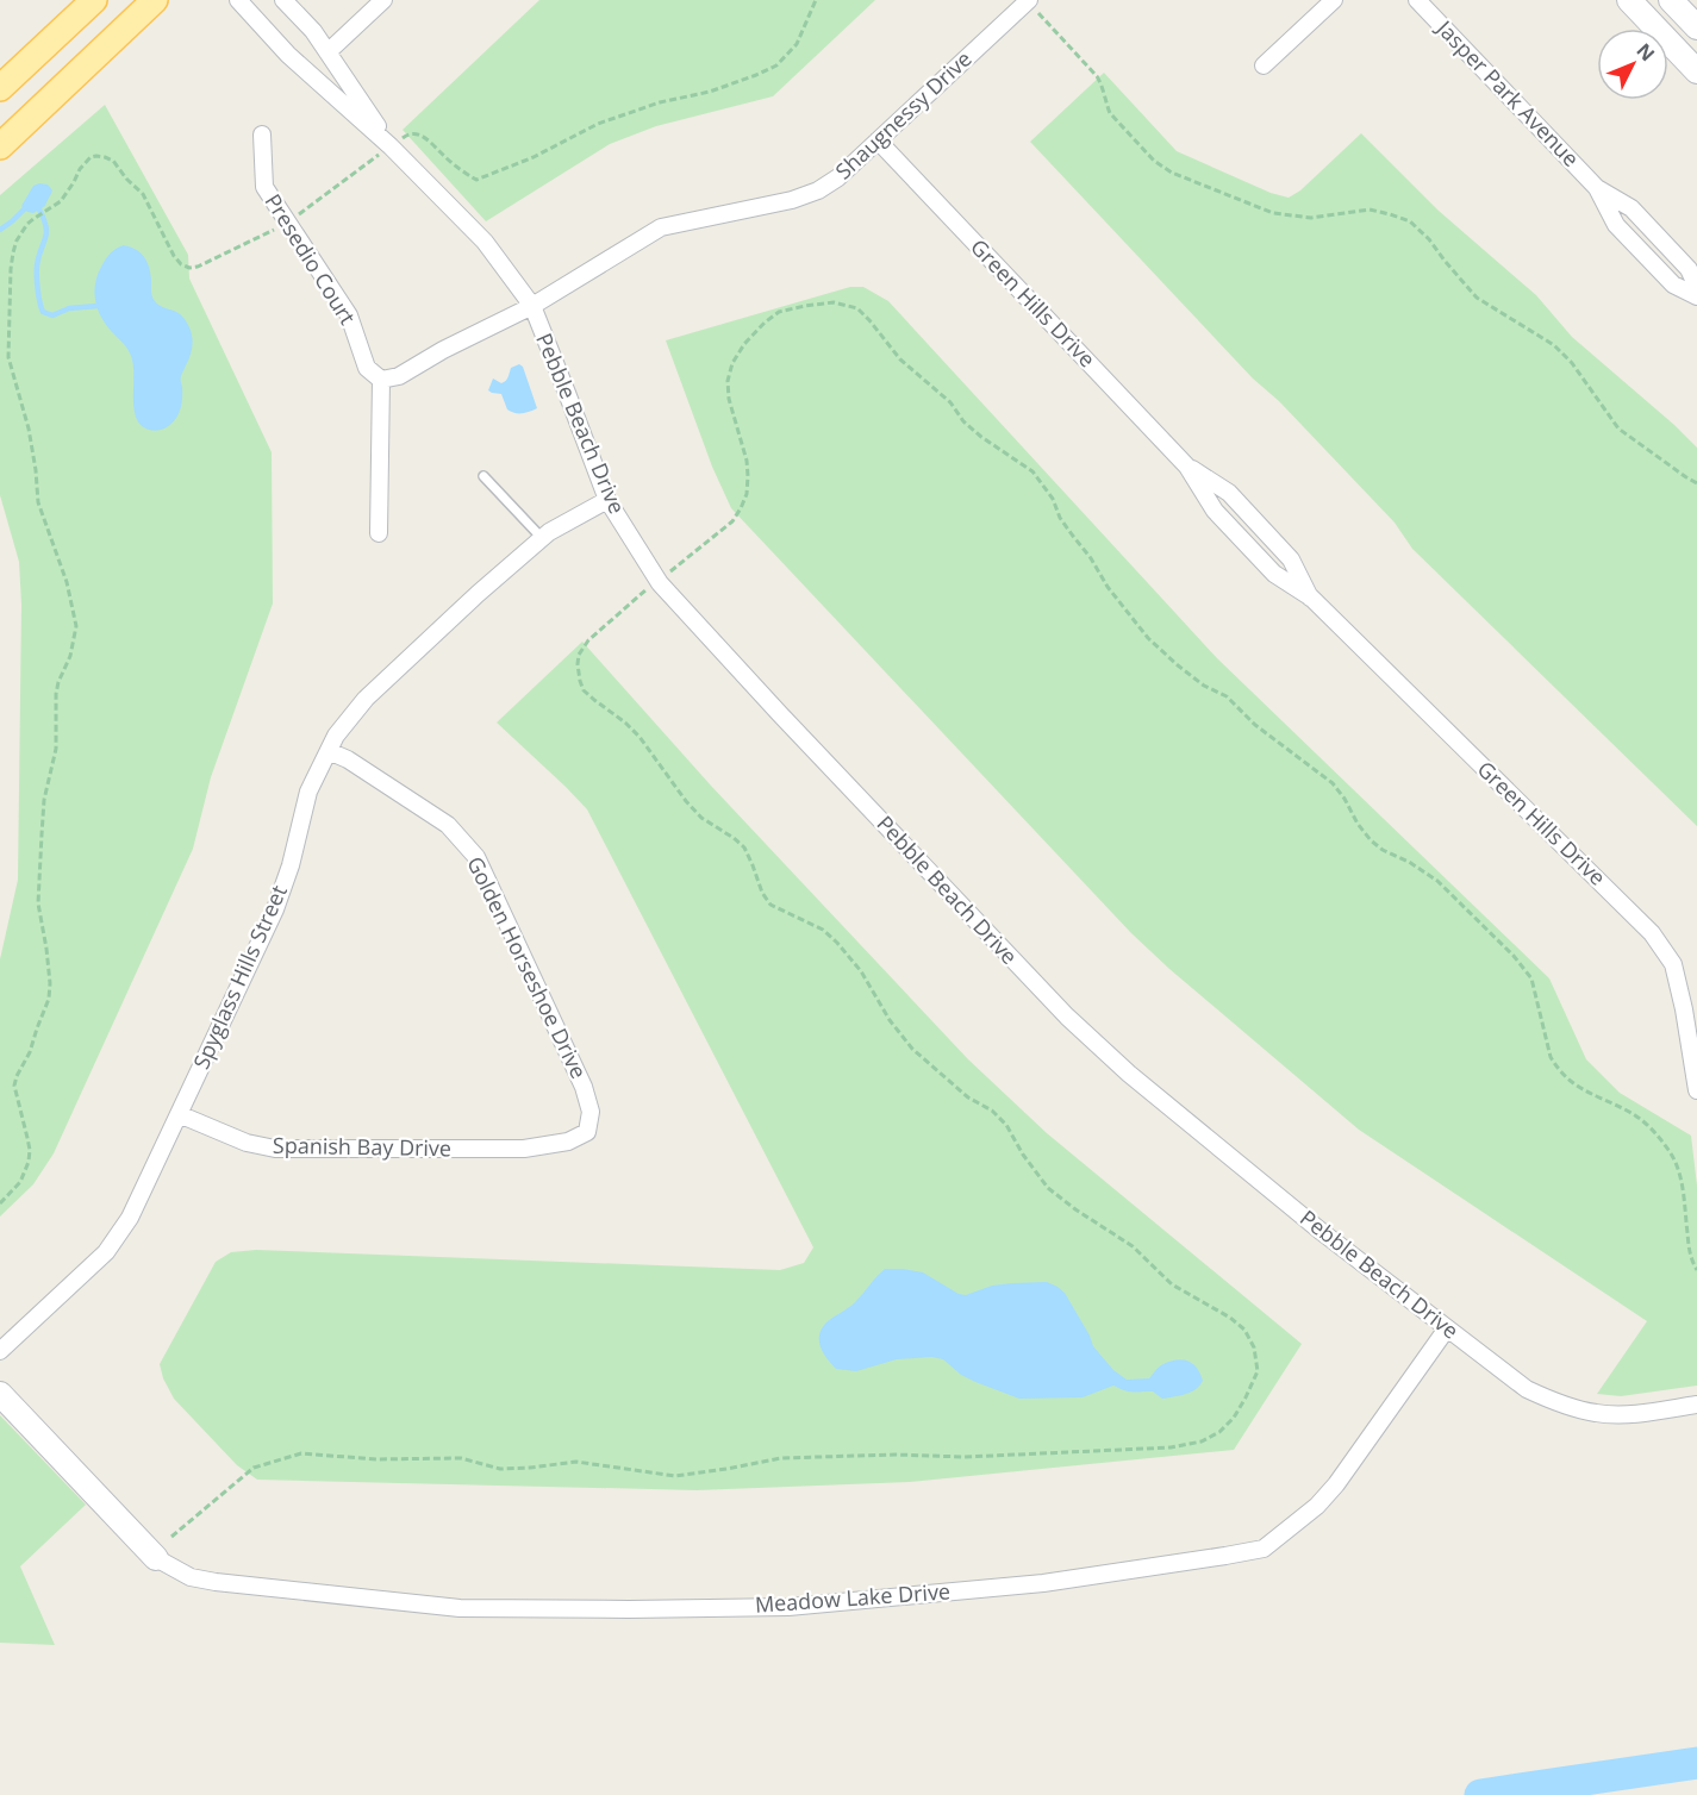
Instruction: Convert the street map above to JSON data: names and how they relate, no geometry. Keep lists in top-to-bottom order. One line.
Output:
{"streets":{"street":["Jasper Park Avenue","Shaugnessy Drive","Presedio Court","Green Hills Drive","Pebble Beach Drive","Golden Horseshoe Drive","Spyglass Hills Street","Spanish Bay Drive","Meadow Lake Drive"]},"crossings":[["Shaugnessy Drive","Green Hills Drive"],["Shaugnessy Drive","Pebble Beach Drive"],["Pebble Beach Drive","Spyglass Hills Street"],["Pebble Beach Drive","Meadow Lake Drive"],["Golden Horseshoe Drive","Spyglass Hills Street"],["Golden Horseshoe Drive","Spanish Bay Drive"],["Spyglass Hills Street","Spanish Bay Drive"]],"north":"top right"}
